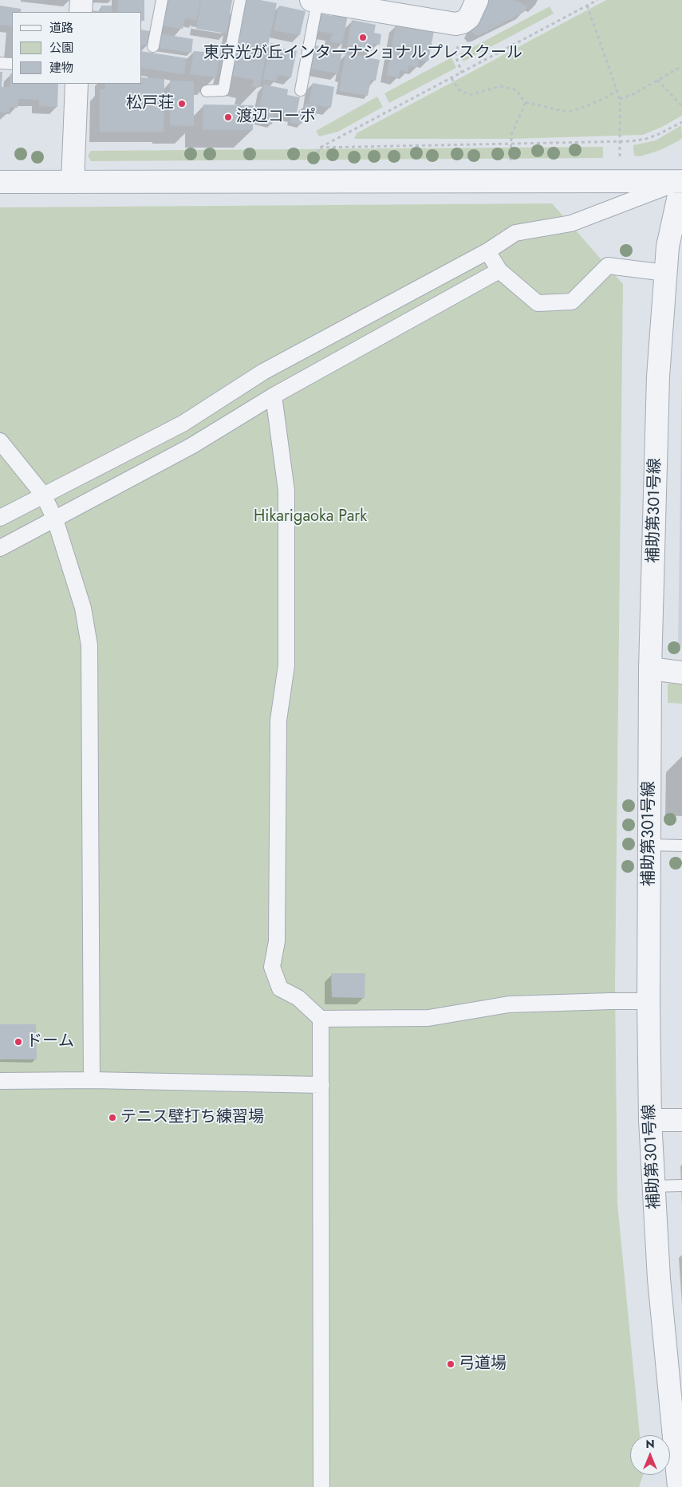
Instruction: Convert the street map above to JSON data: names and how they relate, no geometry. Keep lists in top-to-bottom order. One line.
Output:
{"streets":{"street":["補助第301号線"]},"parks":["Hikarigaoka Park"],"places":["東京光が丘インターナショナルプレスクール","松戸荘","渡辺コーポ","ドーム","テニス壁打ち練習場","弓道場"],"legend":["道路","公園","建物"],"north":"top"}
